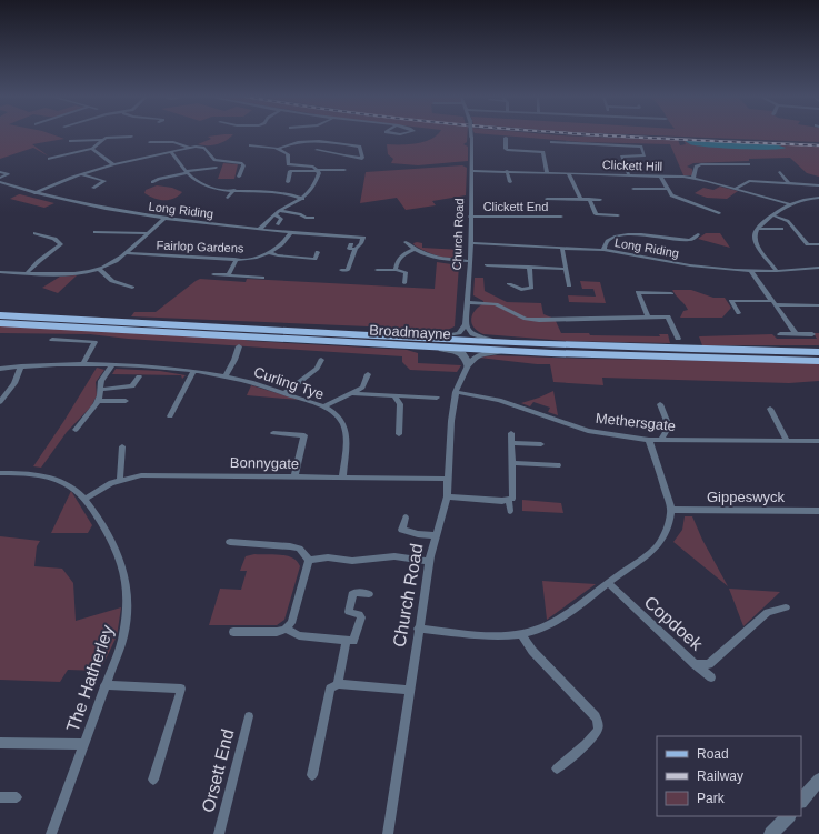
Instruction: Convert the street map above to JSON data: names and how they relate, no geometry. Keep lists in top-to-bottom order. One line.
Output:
{"streets":{"main road":["Broadmayne"],"street":["Clickett Hill","Clickett End","Long Riding","Church Road","Fairlop Gardens","Curling Tye","Methersgate","Bonnygate","Gippeswyck","Copdoek","The Hatherley","Orsett End"]},"crossings":[["Clickett Hill","Church Road"],["Clickett End","Church Road"],["Long Riding","Church Road"],["Long Riding","Fairlop Gardens"],["Church Road","Methersgate"],["Church Road","Bonnygate"],["Curling Tye","Bonnygate"],["Bonnygate","The Hatherley"]],"legend":["Road","Railway","Park"]}
